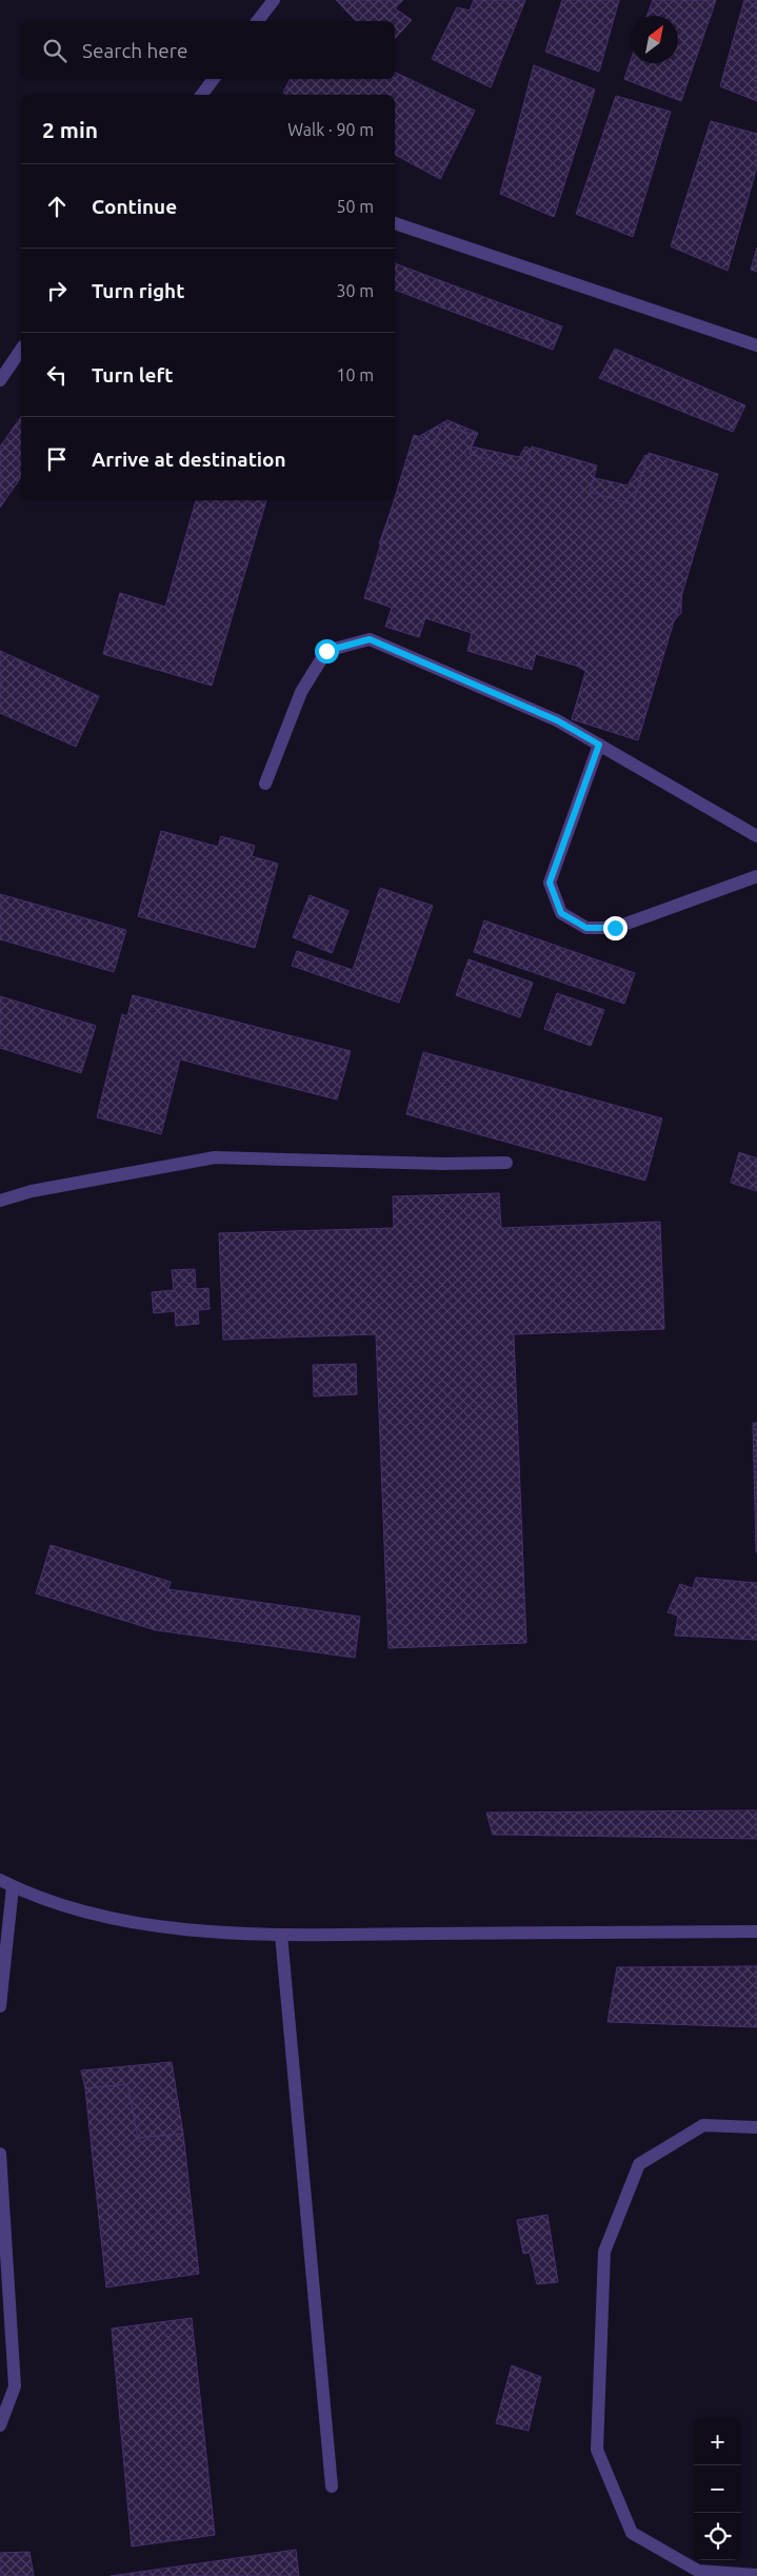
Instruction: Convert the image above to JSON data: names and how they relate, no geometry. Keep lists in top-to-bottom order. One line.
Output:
{"north":"top right","page":{"search":"Search here","heading":["2 min","Walk · 90 m"],"list":[["Continue","50 m"],["Turn right","30 m"],["Turn left","10 m"],"Arrive at destination"],"map_buttons":["+","−"]}}
